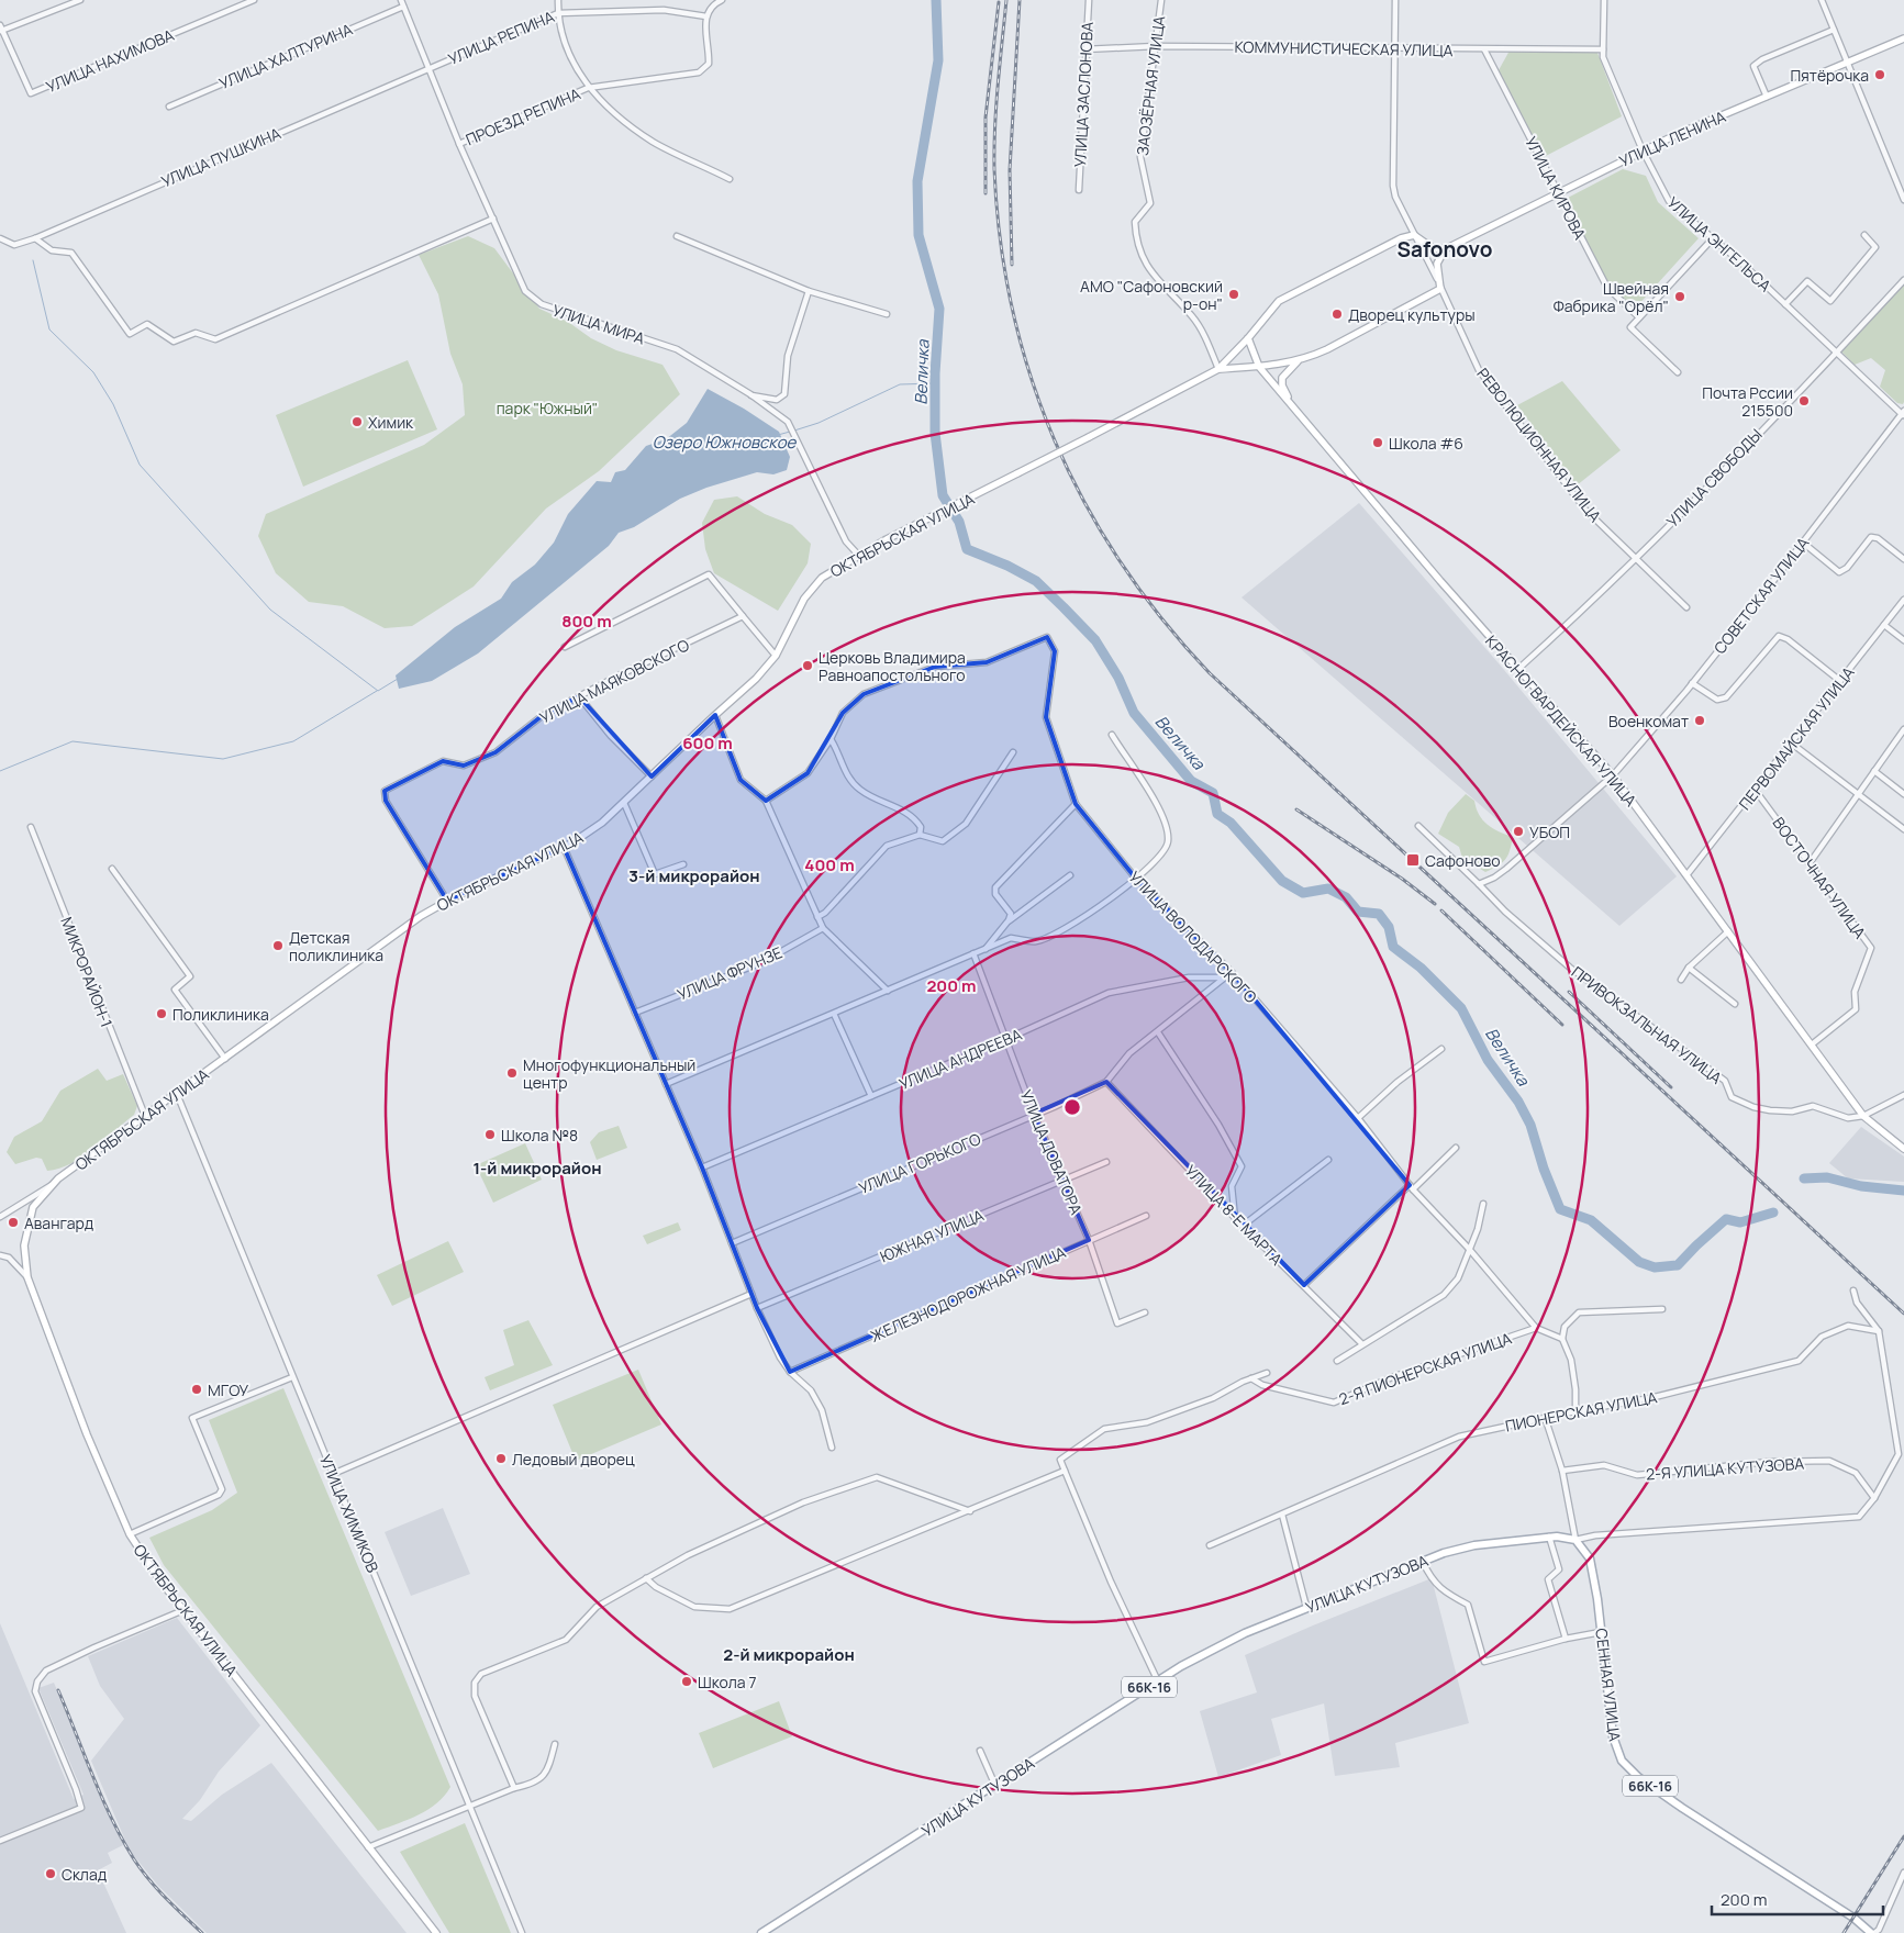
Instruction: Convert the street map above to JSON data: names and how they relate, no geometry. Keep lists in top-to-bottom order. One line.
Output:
{"streets":{"main road":["УЛИЦА ЛЕНИНА","ОКТЯБРЬСКАЯ УЛИЦА","КРАСНОГВАРДЕЙСКАЯ УЛИЦА","УЛИЦА КУТУЗОВА","СЕННАЯ УЛИЦА","66К-16"],"street":["УЛИЦА РЕПИНА","КОММУНИСТИЧЕСКАЯ УЛИЦА","УЛИЦА ХАЛТУРИНА","УЛИЦА НАХИМОВА","ЗАОЗЁРНАЯ УЛИЦА","УЛИЦА ЗАСЛОНОВА","ПРОЕЗД РЕПИНА","УЛИЦА ПУШКИНА","УЛИЦА КИРОВА","УЛИЦА ЭНГЕЛЬСА","УЛИЦА МИРА","РЕВОЛЮЦИОННАЯ УЛИЦА","УЛИЦА СВОБОДЫ","СОВЕТСКАЯ УЛИЦА","УЛИЦА МАЯКОВСКОГО","ПЕРВОМАЙСКАЯ УЛИЦА","ВОСТОЧНАЯ УЛИЦА","УЛИЦА ВОЛОДАРСКОГО","МИКРОРАЙОН-1","УЛИЦА ФРУНЗЕ","ПРИВОКЗАЛЬНАЯ УЛИЦА","УЛИЦА АНДРЕЕВА","УЛИЦА ДОВАТОРА","УЛИЦА ГОРЬКОГО","УЛИЦА 8-Е МАРТА","ЮЖНАЯ УЛИЦА","ЖЕЛЕЗНОДОРОЖНАЯ УЛИЦА","2-Я ПИОНЕРСКАЯ УЛИЦА","ПИОНЕРСКАЯ УЛИЦА","2-Я УЛИЦА КУТУЗОВА","УЛИЦА ХИМИКОВ"]},"crossings":[["УЛИЦА РЕПИНА","ПРОЕЗД РЕПИНА"],["УЛИЦА РЕПИНА","УЛИЦА ПУШКИНА"],["УЛИЦА РЕПИНА","УЛИЦА МИРА"],["КОММУНИСТИЧЕСКАЯ УЛИЦА","ЗАОЗЁРНАЯ УЛИЦА"],["КОММУНИСТИЧЕСКАЯ УЛИЦА","УЛИЦА ЗАСЛОНОВА"],["КОММУНИСТИЧЕСКАЯ УЛИЦА","УЛИЦА КИРОВА"],["КОММУНИСТИЧЕСКАЯ УЛИЦА","УЛИЦА ЭНГЕЛЬСА"],["УЛИЦА ХАЛТУРИНА","УЛИЦА МИРА"],["ЗАОЗЁРНАЯ УЛИЦА","ОКТЯБРЬСКАЯ УЛИЦА"],["ПРОЕЗД РЕПИНА","УЛИЦА МИРА"],["УЛИЦА ЛЕНИНА","УЛИЦА КИРОВА"],["УЛИЦА ЛЕНИНА","УЛИЦА ЭНГЕЛЬСА"],["УЛИЦА ПУШКИНА","УЛИЦА МИРА"],["УЛИЦА ЭНГЕЛЬСА","УЛИЦА СВОБОДЫ"],["УЛИЦА ЭНГЕЛЬСА","СОВЕТСКАЯ УЛИЦА"],["УЛИЦА МИРА","ОКТЯБРЬСКАЯ УЛИЦА"],["РЕВОЛЮЦИОННАЯ УЛИЦА","УЛИЦА СВОБОДЫ"],["РЕВОЛЮЦИОННАЯ УЛИЦА","ОКТЯБРЬСКАЯ УЛИЦА"],["УЛИЦА СВОБОДЫ","КРАСНОГВАРДЕЙСКАЯ УЛИЦА"],["ОКТЯБРЬСКАЯ УЛИЦА","УЛИЦА МАЯКОВСКОГО"],["ОКТЯБРЬСКАЯ УЛИЦА","КРАСНОГВАРДЕЙСКАЯ УЛИЦА"],["ОКТЯБРЬСКАЯ УЛИЦА","МИКРОРАЙОН-1"],["ОКТЯБРЬСКАЯ УЛИЦА","УЛИЦА ХИМИКОВ"],["СОВЕТСКАЯ УЛИЦА","КРАСНОГВАРДЕЙСКАЯ УЛИЦА"],["КРАСНОГВАРДЕЙСКАЯ УЛИЦА","ПЕРВОМАЙСКАЯ УЛИЦА"],["КРАСНОГВАРДЕЙСКАЯ УЛИЦА","ВОСТОЧНАЯ УЛИЦА"],["КРАСНОГВАРДЕЙСКАЯ УЛИЦА","ПРИВОКЗАЛЬНАЯ УЛИЦА"],["ПЕРВОМАЙСКАЯ УЛИЦА","ВОСТОЧНАЯ УЛИЦА"],["УЛИЦА ВОЛОДАРСКОГО","2-Я ПИОНЕРСКАЯ УЛИЦА"],["УЛИЦА АНДРЕЕВА","УЛИЦА ДОВАТОРА"],["УЛИЦА ДОВАТОРА","УЛИЦА ГОРЬКОГО"],["УЛИЦА ДОВАТОРА","ЮЖНАЯ УЛИЦА"],["УЛИЦА ДОВАТОРА","ЖЕЛЕЗНОДОРОЖНАЯ УЛИЦА"],["УЛИЦА ГОРЬКОГО","УЛИЦА 8-Е МАРТА"],["ПИОНЕРСКАЯ УЛИЦА","УЛИЦА КУТУЗОВА"],["2-Я УЛИЦА КУТУЗОВА","УЛИЦА КУТУЗОВА"],["УЛИЦА КУТУЗОВА","СЕННАЯ УЛИЦА"]],"districts":["Safonovo","3-й микрорайон","1-й микрорайон","2-й микрорайон"],"water":["Величка","Озеро Южновское"],"parks":["парк \"Южный\""],"places":{"other":["Пятёрочка","АМО \"Сафоновский р-он\"","Швейная Фабрика \"Орёл\"","Дворец культуры","Почта Рссии 215500","Химик","Школа #6","Церковь Владимира Равноапостольного","Военкомат","УБОП","Детская поликлиника","Поликлиника","Многофункциональный центр","Школа №8","Авангард","МГОУ","Ледовый дворец","Школа 7","Склад"],"transit":["Сафоново"]},"scale_bar":"200 m","rings":["800 m","600 m","400 m","200 m"]}
